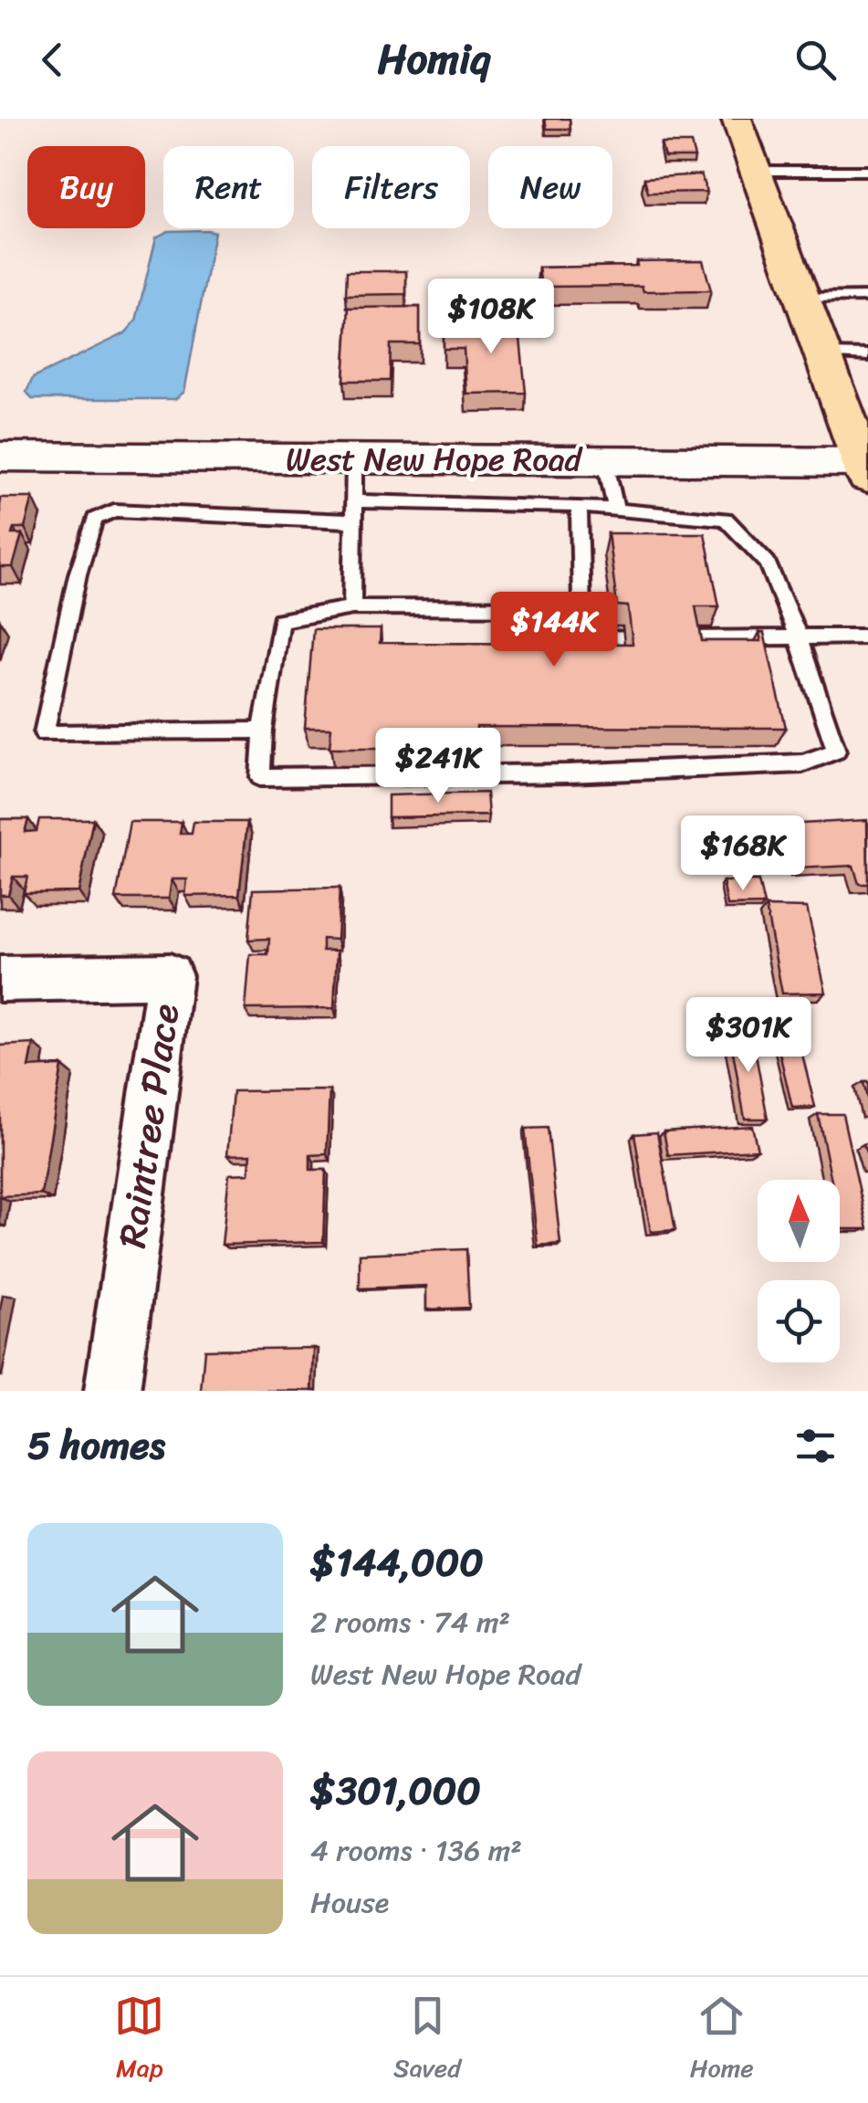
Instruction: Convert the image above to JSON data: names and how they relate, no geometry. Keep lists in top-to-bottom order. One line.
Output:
{"streets":{"main road":["West New Hope Road"],"street":["Raintree Place"]},"north":"top","page":{"header":"Homiq","chip":["Buy","Rent","Filters","New"],"price":["$108K","$144K","$241K","$168K","$301K"],"heading":"5 homes","list":[{"name":"$144,000","note":"2 rooms · 74 m² · West New Hope Road"},{"name":"$301,000","note":"4 rooms · 136 m² · House"}],"tabs":["Map","Saved","Home"]}}
